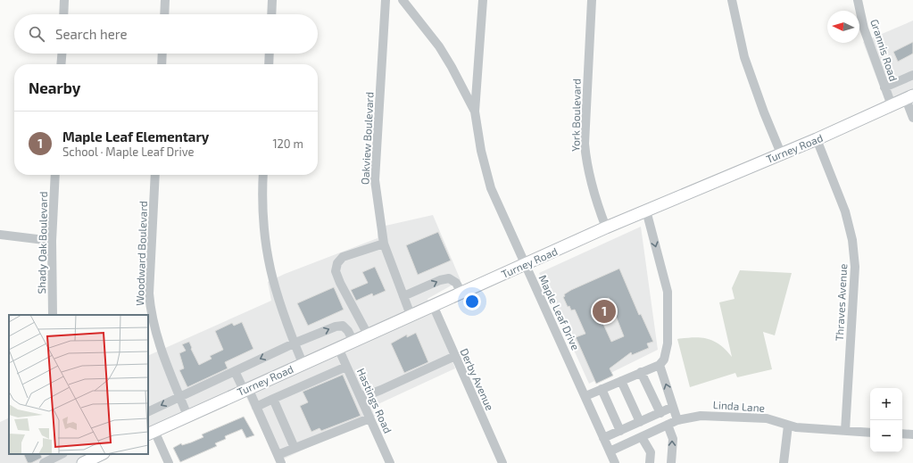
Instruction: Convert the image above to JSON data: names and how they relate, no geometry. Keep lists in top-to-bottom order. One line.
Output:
{"streets":{"main road":["Turney Road"],"street":["Grannis Road","York Boulevard","Oakview Boulevard","Shady Oak Boulevard","Woodward Boulevard","Thraves Avenue","Maple Leaf Drive","Derby Avenue","Hastings Road","Linda Lane"]},"crossings":[["Grannis Road","Turney Road"],["York Boulevard","Turney Road"],["Oakview Boulevard","Turney Road"],["Turney Road","Woodward Boulevard"],["Turney Road","Thraves Avenue"],["Turney Road","Maple Leaf Drive"],["Turney Road","Derby Avenue"],["Turney Road","Hastings Road"],["Thraves Avenue","Linda Lane"],["Maple Leaf Drive","Linda Lane"]],"north":"left","page":{"search":"Search here","heading":"Nearby","list":[{"mark":"1","name":"Maple Leaf Elementary","note":"School · Maple Leaf Drive","value":"120 m"}],"pins":"1","map_buttons":["+","−"]}}
